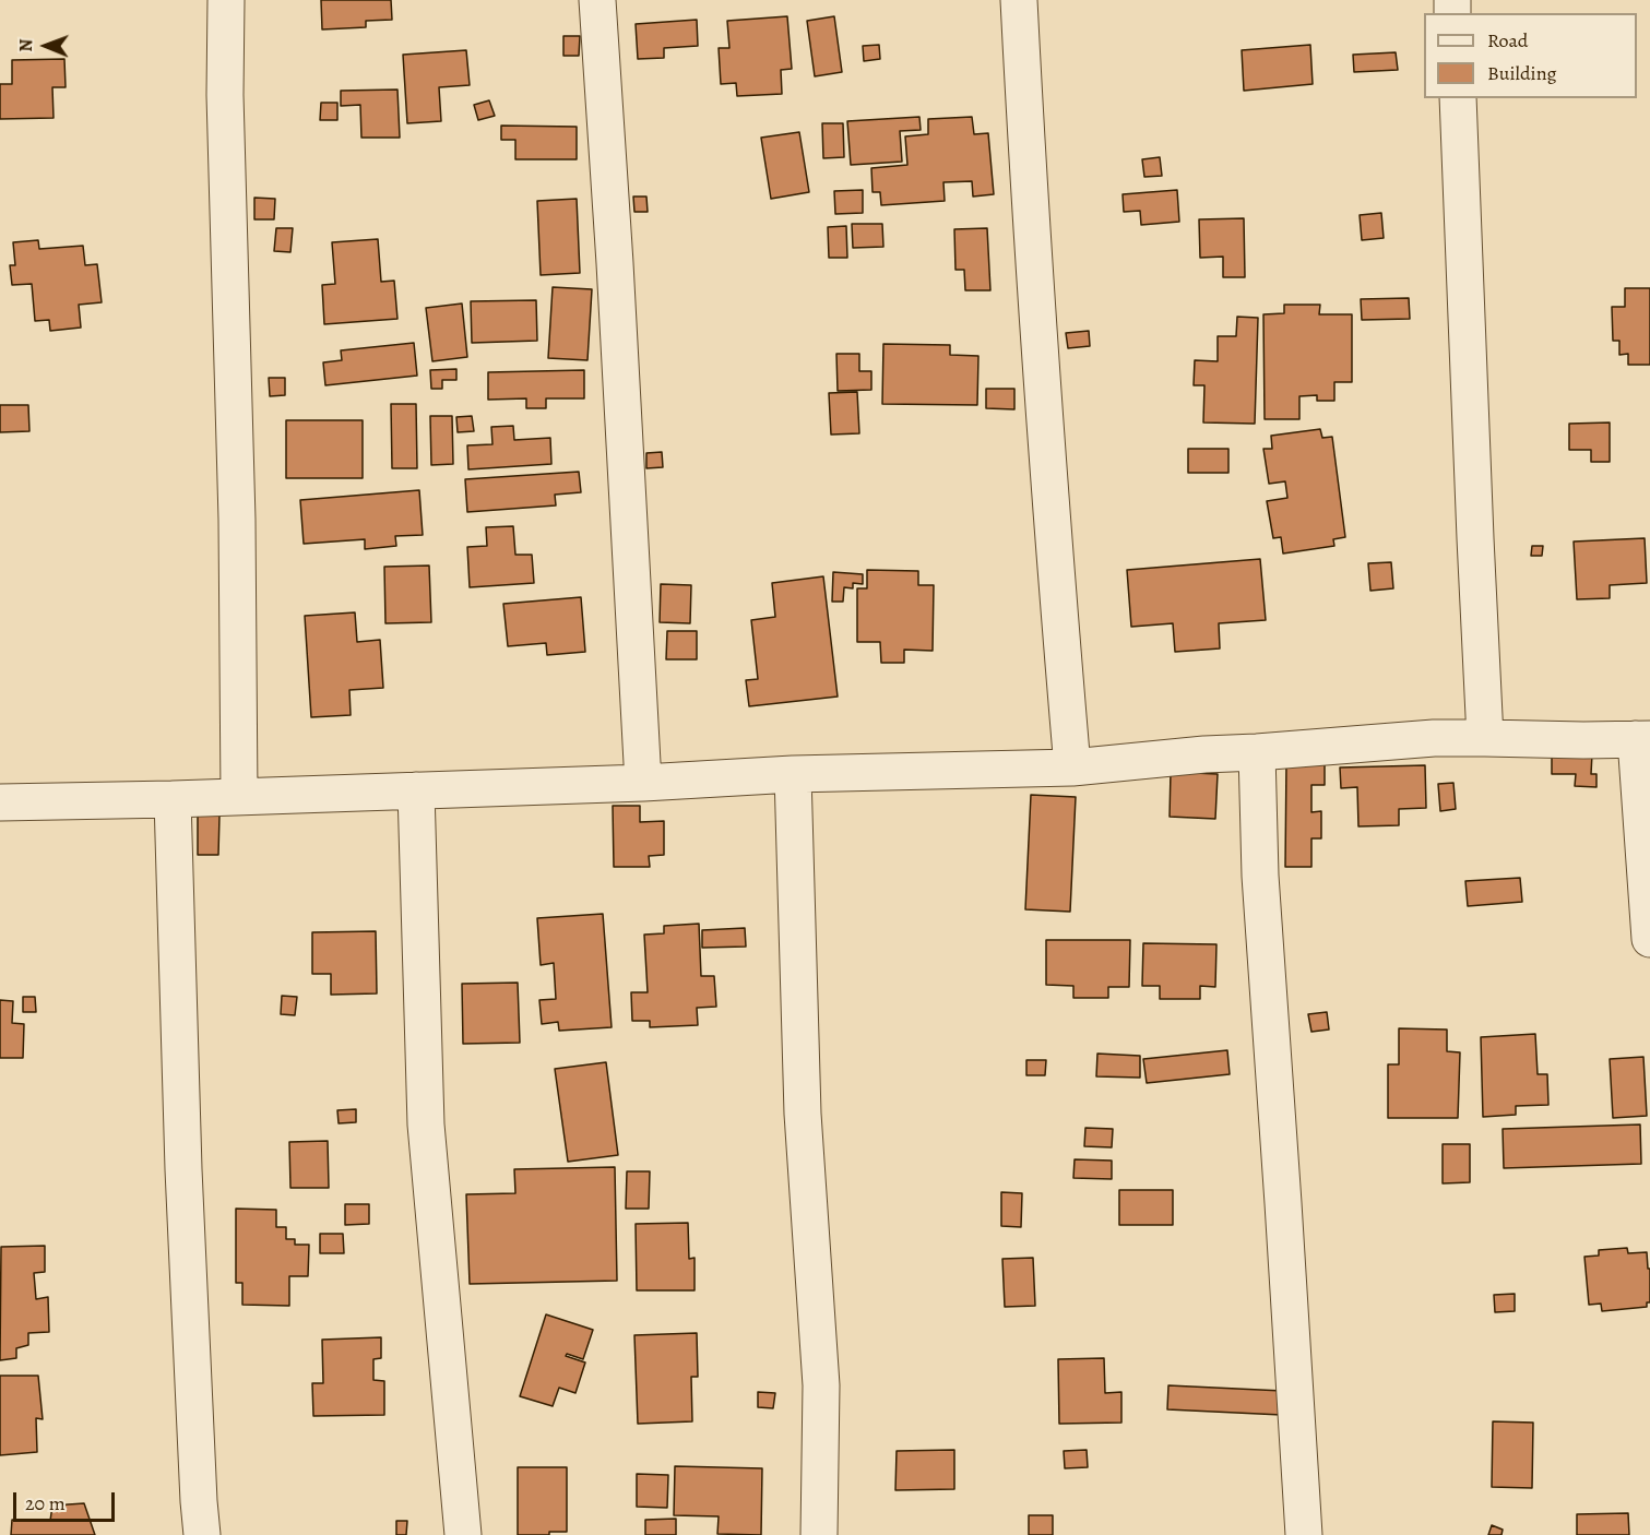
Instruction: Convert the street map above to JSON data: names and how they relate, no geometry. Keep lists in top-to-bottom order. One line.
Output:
{"legend":["Road","Building"],"scale_bar":"20 m","north":"left"}
